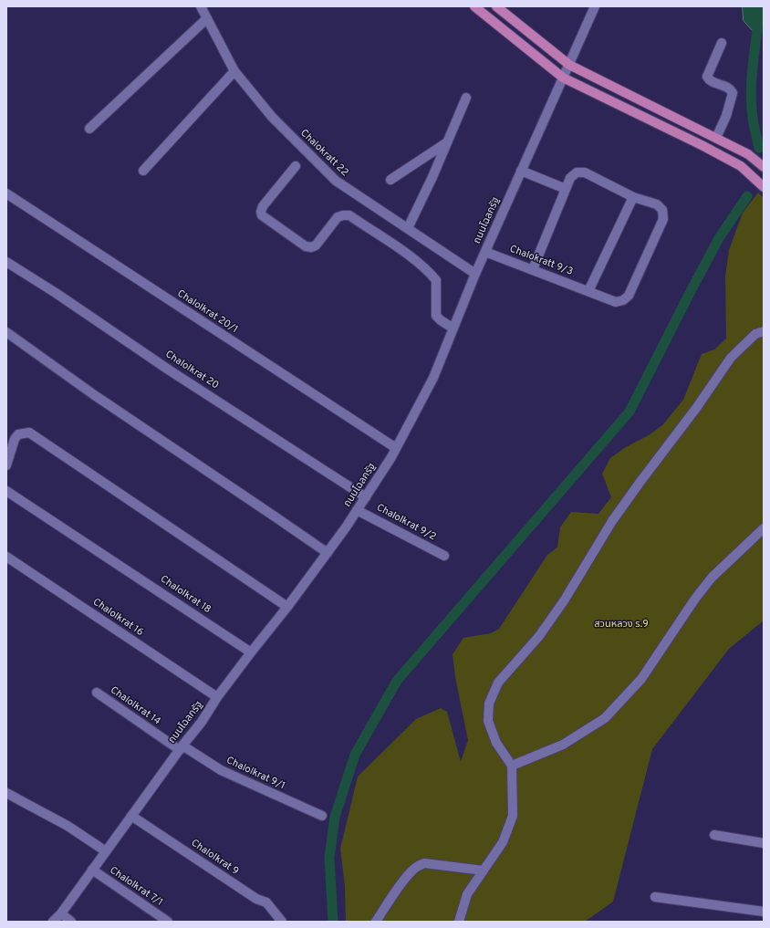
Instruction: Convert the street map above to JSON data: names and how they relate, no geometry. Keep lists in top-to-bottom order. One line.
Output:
{"streets":{"street":["Chalokratt 22","ถนนโฉลกรัฐ","Chalokratt 9/3","Chalolkrat 20/1","Chalolkrat 20","Chalolkrat 9/2","Chalolkrat 18","Chalolkrat 16","Chalolkrat 14","Chalolkrat 9/1","Chalolkrat 9","Chalolkrat 7/1"]},"crossings":[["Chalokratt 22","ถนนโฉลกรัฐ"],["ถนนโฉลกรัฐ","Chalokratt 9/3"],["ถนนโฉลกรัฐ","Chalolkrat 20/1"],["ถนนโฉลกรัฐ","Chalolkrat 20"],["ถนนโฉลกรัฐ","Chalolkrat 9/2"],["ถนนโฉลกรัฐ","Chalolkrat 18"],["ถนนโฉลกรัฐ","Chalolkrat 16"],["ถนนโฉลกรัฐ","Chalolkrat 14"],["ถนนโฉลกรัฐ","Chalolkrat 9/1"],["ถนนโฉลกรัฐ","Chalolkrat 9"],["ถนนโฉลกรัฐ","Chalolkrat 7/1"],["Chalolkrat 14","Chalolkrat 9/1"]],"parks":["สวนหลวง ร.9"]}
